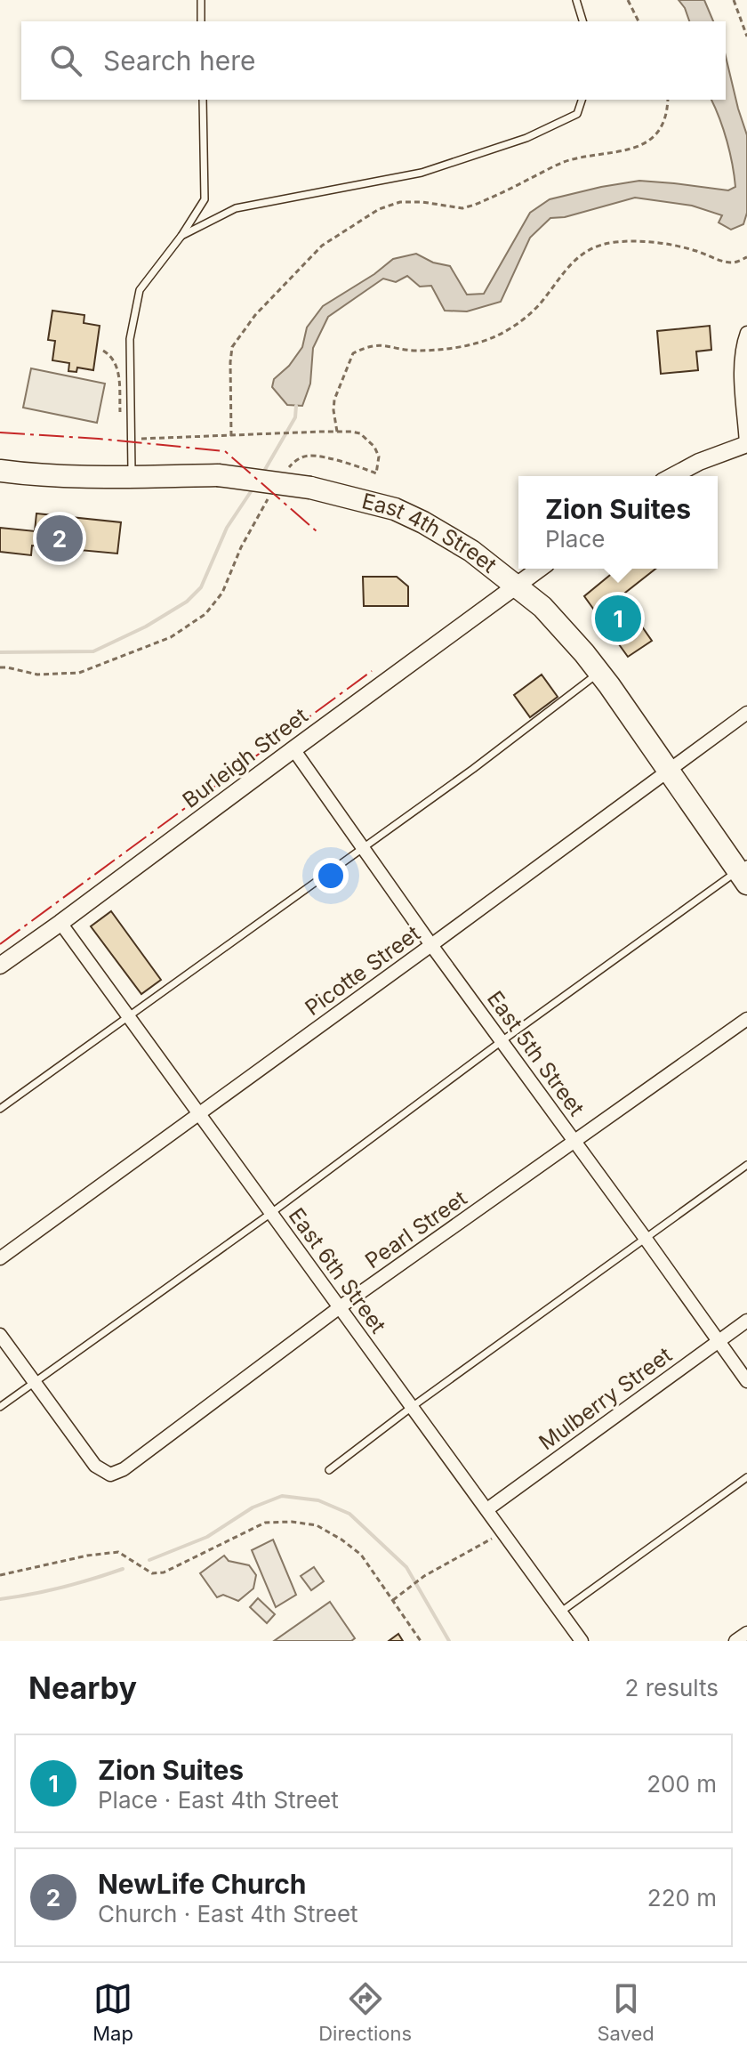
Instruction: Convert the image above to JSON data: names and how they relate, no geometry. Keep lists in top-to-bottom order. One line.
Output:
{"streets":{"highway":["East 4th Street"],"street":["Burleigh Street","Picotte Street","East 5th Street","Pearl Street","East 6th Street","Mulberry Street"]},"crossings":[["East 4th Street","Burleigh Street"],["East 4th Street","Picotte Street"],["Burleigh Street","East 5th Street"],["Burleigh Street","East 6th Street"],["Picotte Street","East 5th Street"],["Picotte Street","East 6th Street"],["East 5th Street","Pearl Street"],["East 5th Street","Mulberry Street"],["Pearl Street","East 6th Street"],["East 6th Street","Mulberry Street"]],"page":{"search":"Search here","popup":["Zion Suites","Place"],"pins":["2","1"],"heading":["Nearby","2 results"],"list":[{"mark":"1","name":"Zion Suites","note":"Place · East 4th Street","value":"200 m"},{"mark":"2","name":"NewLife Church","note":"Church · East 4th Street","value":"220 m"}],"nav":["Map","Directions","Saved"]}}
